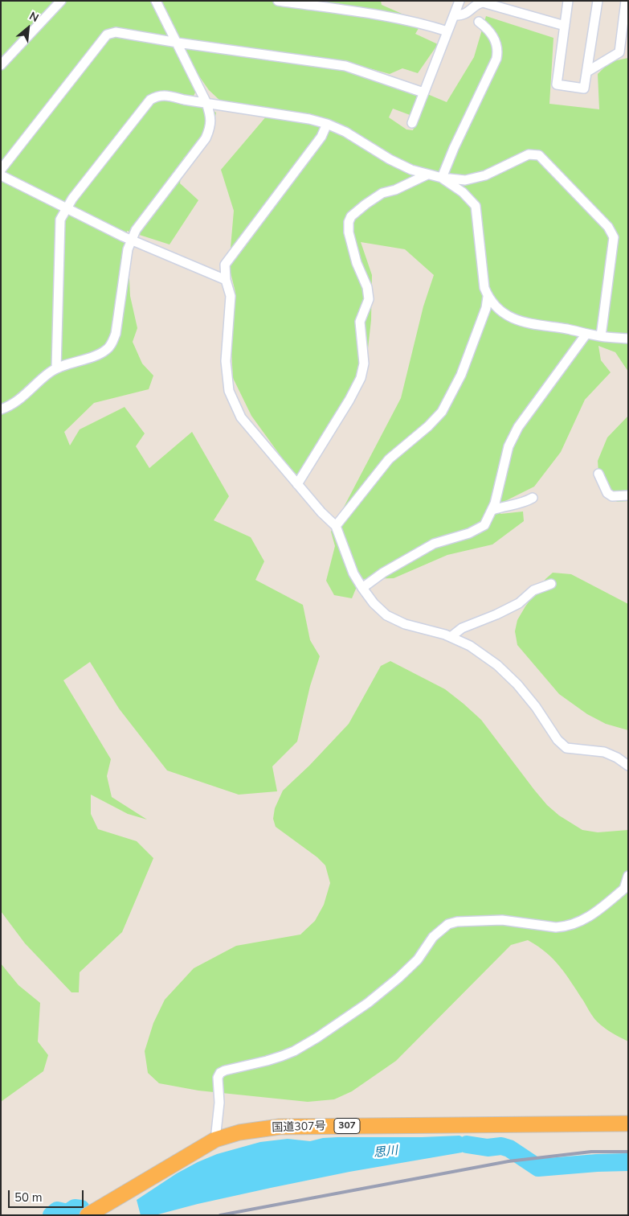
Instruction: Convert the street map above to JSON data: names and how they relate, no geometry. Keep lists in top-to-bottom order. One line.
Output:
{"streets":{"highway":["307","国道307号"]},"water":["思川"],"scale_bar":"50 m","north":"top right"}
